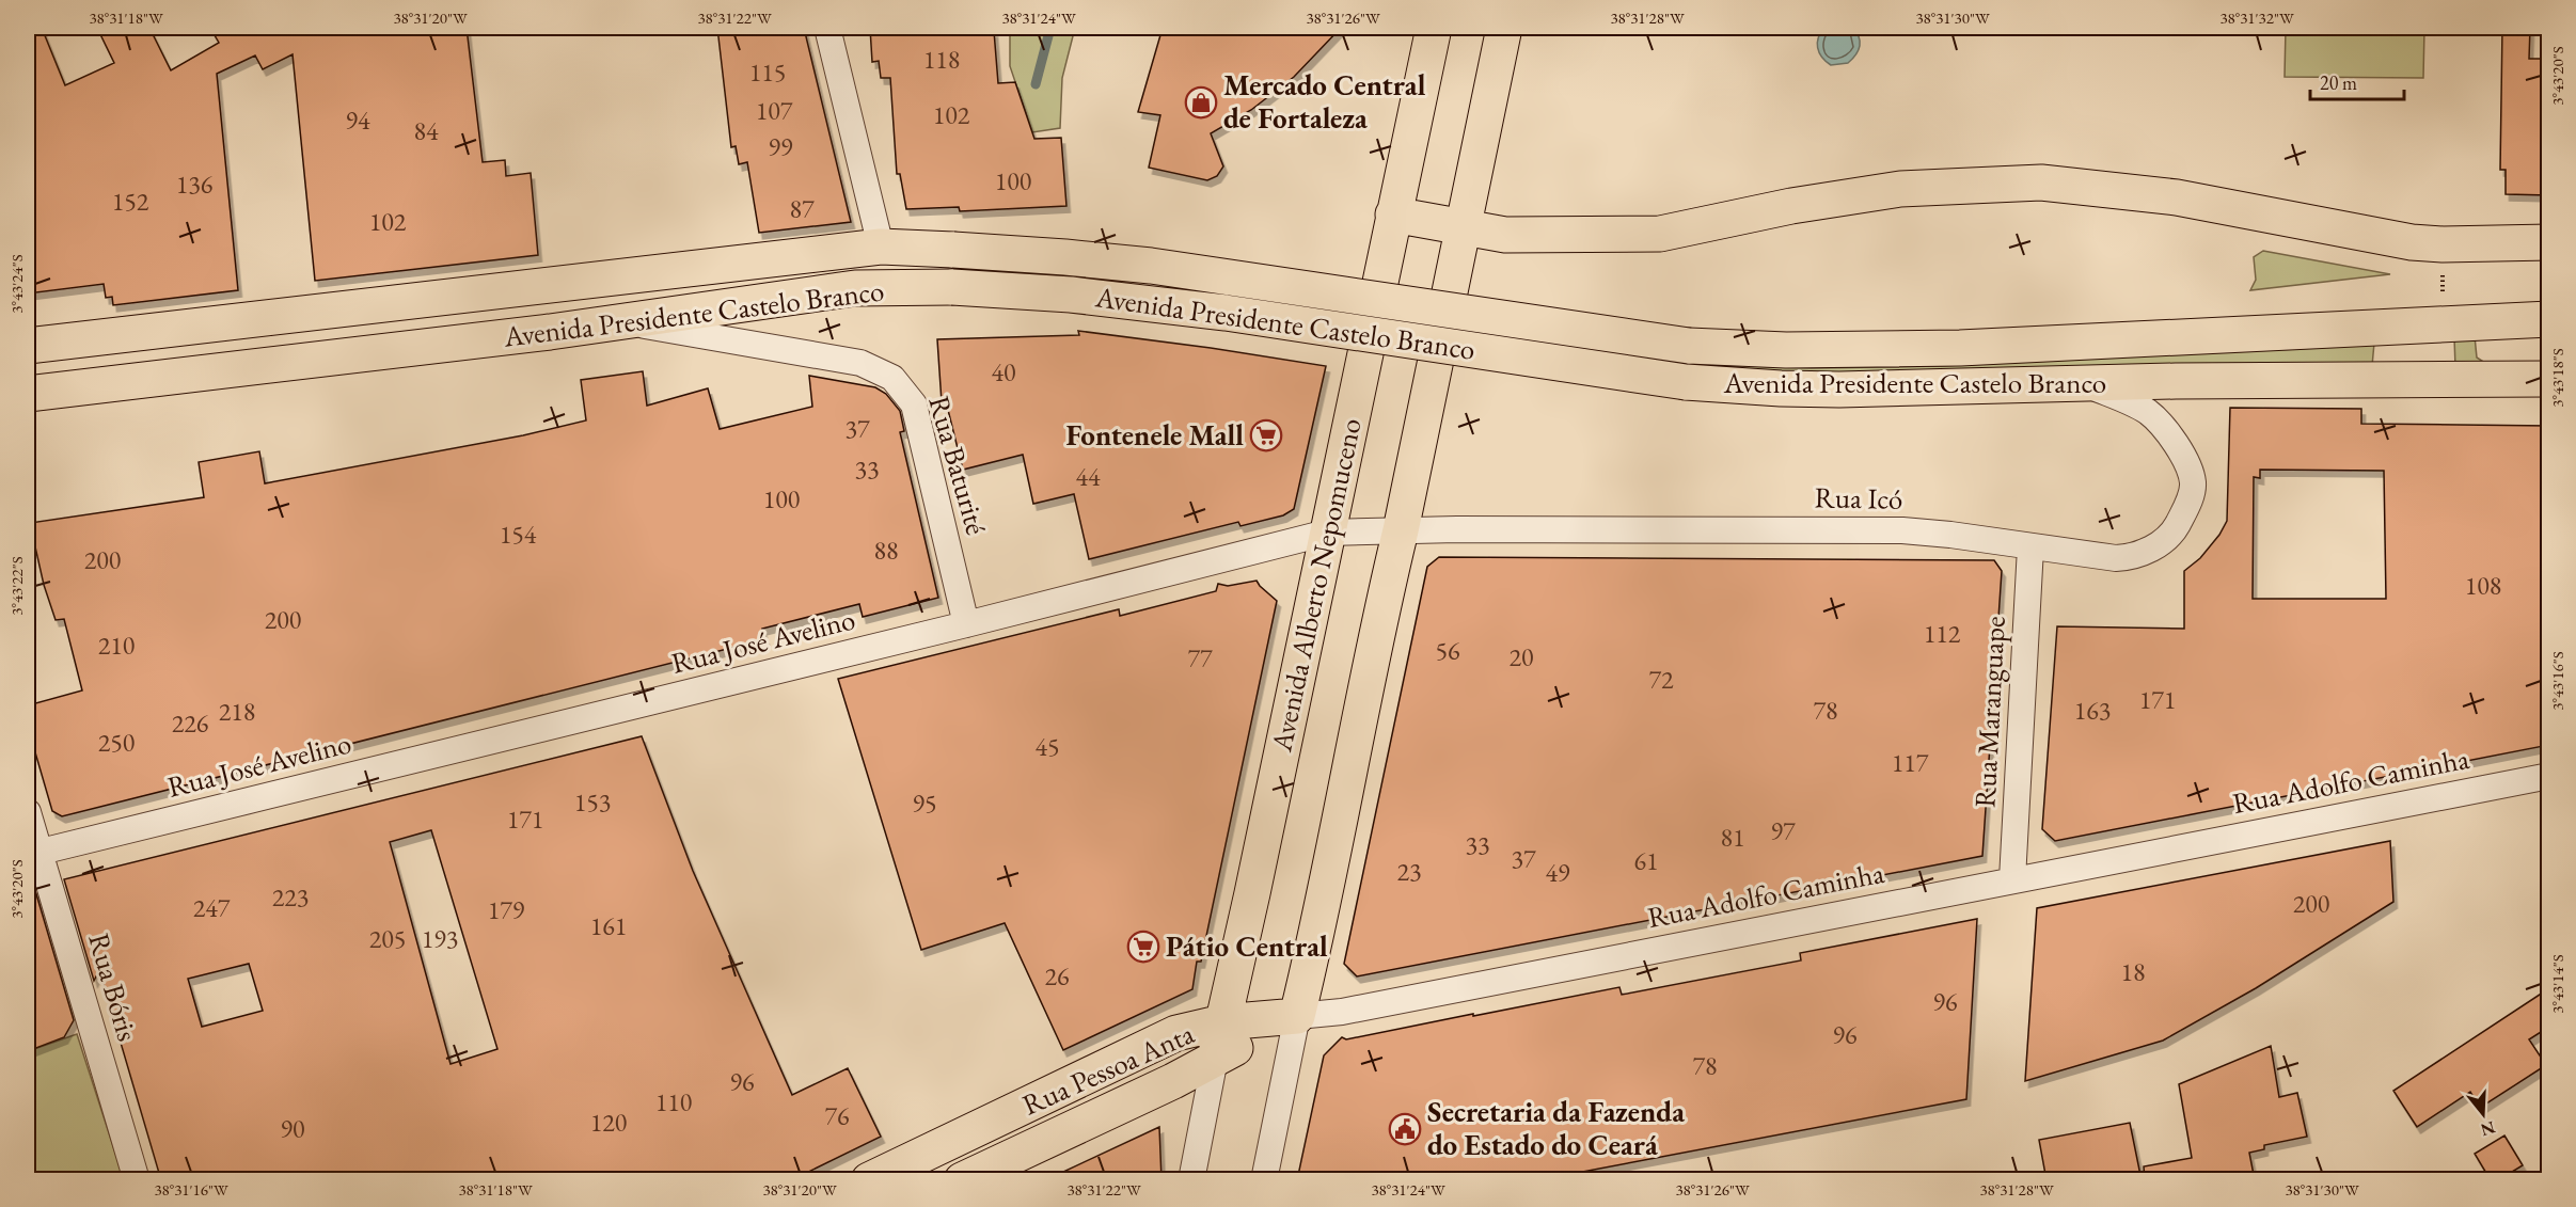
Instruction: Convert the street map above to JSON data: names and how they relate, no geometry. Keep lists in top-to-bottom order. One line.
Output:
{"streets":{"main road":["Avenida Presidente Castelo Branco","Avenida Alberto Nepomuceno","Rua Pessoa Anta"],"street":["Rua Baturité","Rua Icó","Rua José Avelino","Rua Maranguape","Rua Adolfo Caminha","Rua Bóris"]},"crossings":[["Avenida Presidente Castelo Branco","Rua Baturité"],["Avenida Presidente Castelo Branco","Rua Icó"],["Rua Baturité","Rua José Avelino"],["Rua Icó","Avenida Alberto Nepomuceno"],["Rua Icó","Rua José Avelino"],["Rua Icó","Rua Maranguape"],["Avenida Alberto Nepomuceno","Rua José Avelino"],["Avenida Alberto Nepomuceno","Rua Pessoa Anta"],["Rua José Avelino","Rua Bóris"],["Rua Maranguape","Rua Adolfo Caminha"],["Rua Adolfo Caminha","Rua Pessoa Anta"]],"places":{"shop":["Mercado Central de Fortaleza"],"supermarket":["Fontenele Mall","Pátio Central"],"public building":["Secretaria da Fazenda do Estado do Ceará"]},"house_numbers":["118","115","107","102","94","84","99","100","136","152","87","102","40","37","33","44","100","154","88","200","108","200","112","210","56","20","77","72","171","78","163","218","226","250","45","117","153","95","171","97","81","33","37","61","23","49","223","200","247","179","161","205","193","18","26","96","96","78","96","110","76","120","90"],"scale_bar":"20 m","north":"bottom","coordinates":["38°31'18\"W","38°31'20\"W","38°31'22\"W","38°31'24\"W","38°31'26\"W","38°31'28\"W","38°31'30\"W","38°31'32\"W","3°43'20\"S","3°43'24\"S","3°43'18\"S","3°43'22\"S","3°43'16\"S","3°43'14\"S","38°31'16\"W"]}
